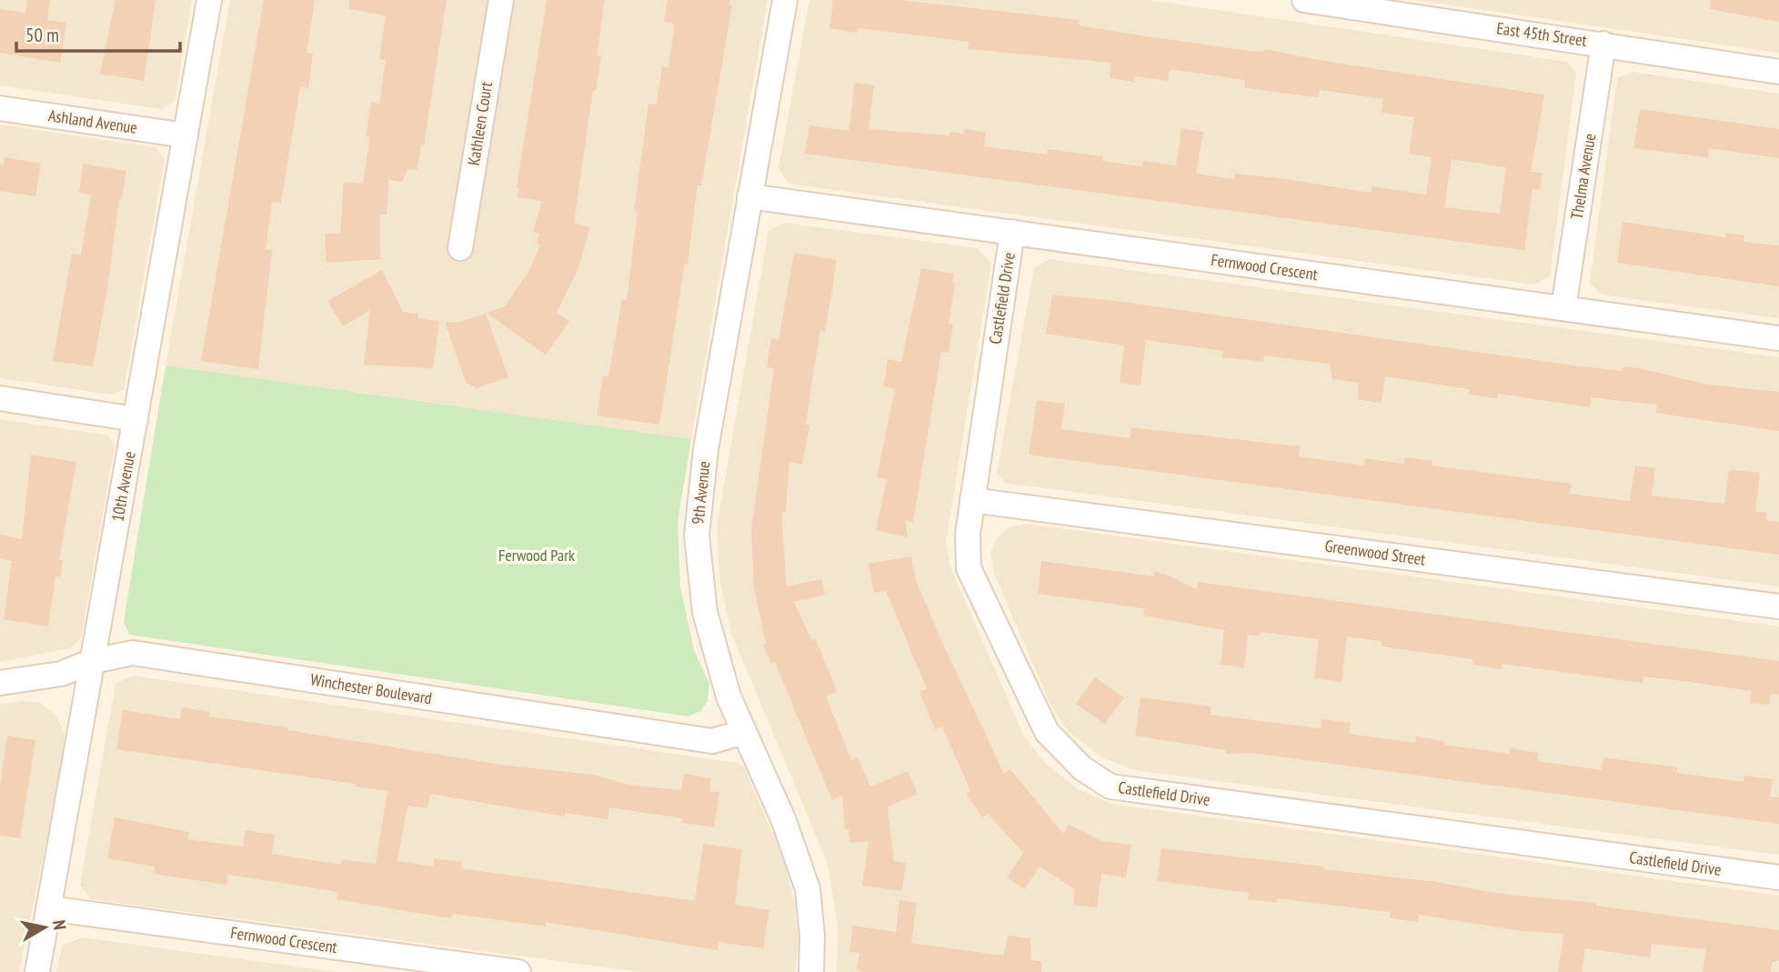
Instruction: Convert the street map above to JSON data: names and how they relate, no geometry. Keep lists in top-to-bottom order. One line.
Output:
{"streets":{"street":["East 45th Street","Ashland Avenue","Kathleen Court","Thelma Avenue","Fernwood Crescent","Castlefield Drive","10th Avenue","9th Avenue","Greenwood Street","Winchester Boulevard"]},"crossings":[["East 45th Street","Thelma Avenue"],["Ashland Avenue","10th Avenue"],["Thelma Avenue","Fernwood Crescent"],["Fernwood Crescent","Castlefield Drive"],["Fernwood Crescent","10th Avenue"],["Fernwood Crescent","9th Avenue"],["Castlefield Drive","Greenwood Street"],["10th Avenue","Winchester Boulevard"],["9th Avenue","Winchester Boulevard"]],"parks":["Ferwood Park"],"scale_bar":"50 m","north":"right"}
